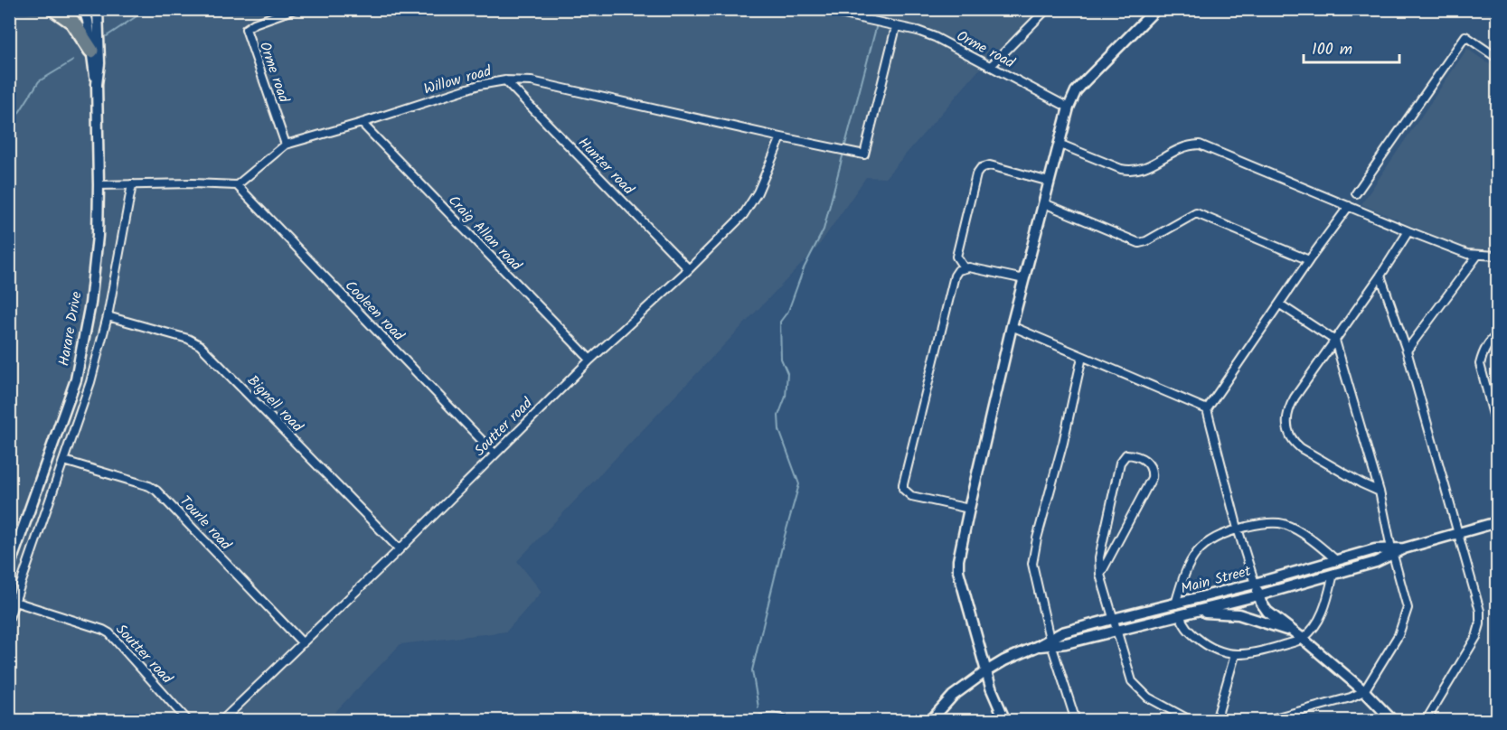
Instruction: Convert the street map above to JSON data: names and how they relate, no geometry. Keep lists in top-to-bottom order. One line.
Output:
{"streets":{"street":["Orme road","Willow road","Hunter road","Craig Allan road","Cooleen road","Harare Drive","Bignell road","Soutter road","Tourle road","Main Street"]},"crossings":[["Orme road","Willow road"],["Willow road","Hunter road"],["Willow road","Craig Allan road"],["Willow road","Cooleen road"],["Willow road","Soutter road"],["Hunter road","Soutter road"],["Craig Allan road","Soutter road"],["Cooleen road","Soutter road"],["Bignell road","Soutter road"],["Soutter road","Tourle road"]],"scale_bar":"100 m"}
